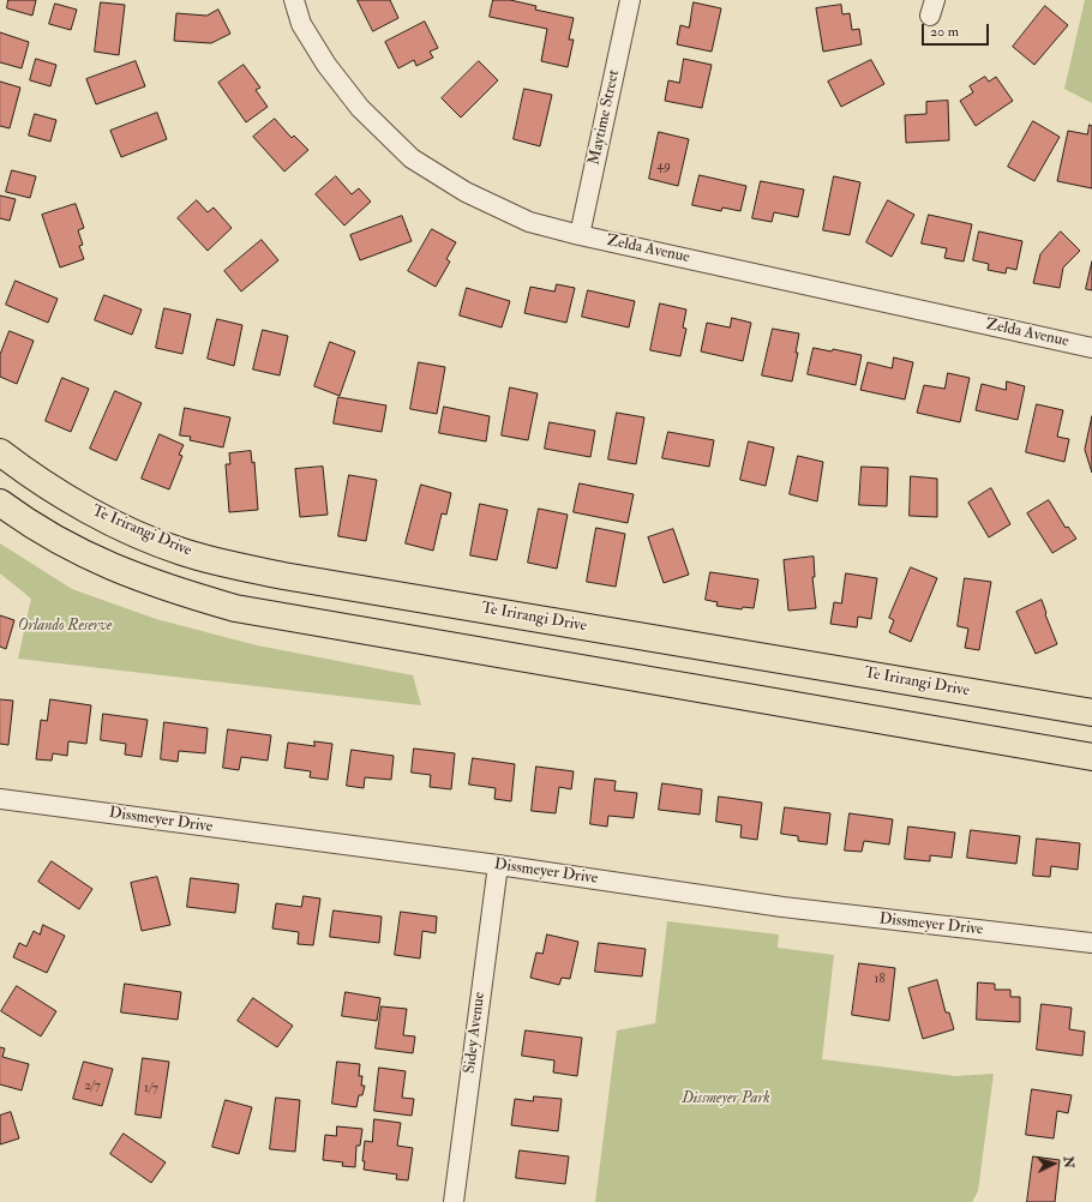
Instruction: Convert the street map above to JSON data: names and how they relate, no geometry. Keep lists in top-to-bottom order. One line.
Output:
{"streets":{"main road":["Te Irirangi Drive"],"street":["Maytime Street","Zelda Avenue","Dissmeyer Drive","Sidey Avenue"]},"crossings":[["Maytime Street","Zelda Avenue"],["Dissmeyer Drive","Sidey Avenue"]],"parks":["Orlando Reserve","Dissmeyer Park"],"house_numbers":["49","18","2/7","1/7"],"scale_bar":"20 m","north":"right"}
